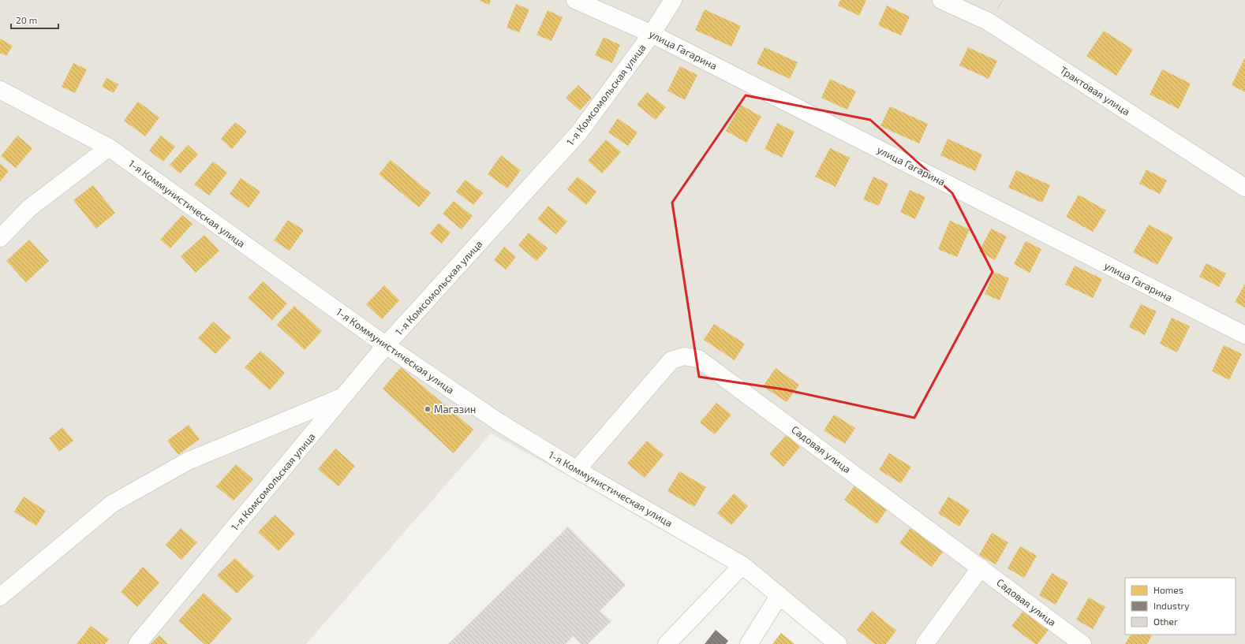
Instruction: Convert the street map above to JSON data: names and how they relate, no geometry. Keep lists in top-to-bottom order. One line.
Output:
{"streets":{"street":["улица Гагарина","Трактовая улица","1-я Комсомольская улица","1-я Коммунистическая улица","Садовая улица"]},"crossings":[["улица Гагарина","1-я Комсомольская улица"],["1-я Комсомольская улица","1-я Коммунистическая улица"],["1-я Коммунистическая улица","Садовая улица"]],"places":["Магазин"],"legend":["Homes","Industry","Other"],"scale_bar":"20 m"}
